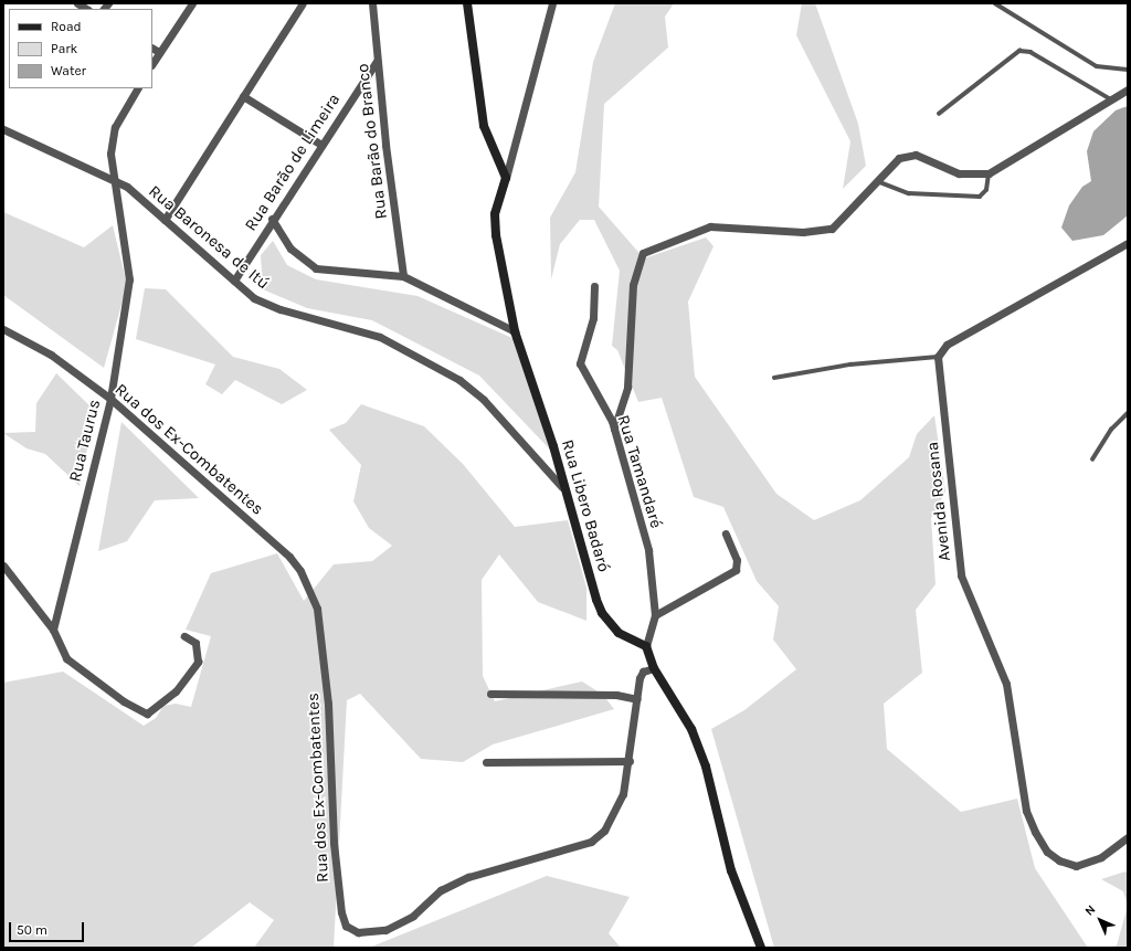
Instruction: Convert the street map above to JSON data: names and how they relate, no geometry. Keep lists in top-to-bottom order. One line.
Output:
{"streets":{"street":["Rua Barão do Branco","Rua Barão de Limeira","Rua Baronesa de Itú","Rua Taurus","Rua dos Ex-Combatentes","Rua Tamandaré","Avenida Rosana","Rua Libero Badaró"]},"crossings":[["Rua Barão do Branco","Rua Barão de Limeira"],["Rua Barão de Limeira","Rua Baronesa de Itú"],["Rua Baronesa de Itú","Rua Taurus"],["Rua Baronesa de Itú","Rua Libero Badaró"],["Rua Taurus","Rua dos Ex-Combatentes"],["Rua Tamandaré","Rua Libero Badaró"]],"legend":["Road","Park","Water"],"scale_bar":"50 m","north":"top left"}
